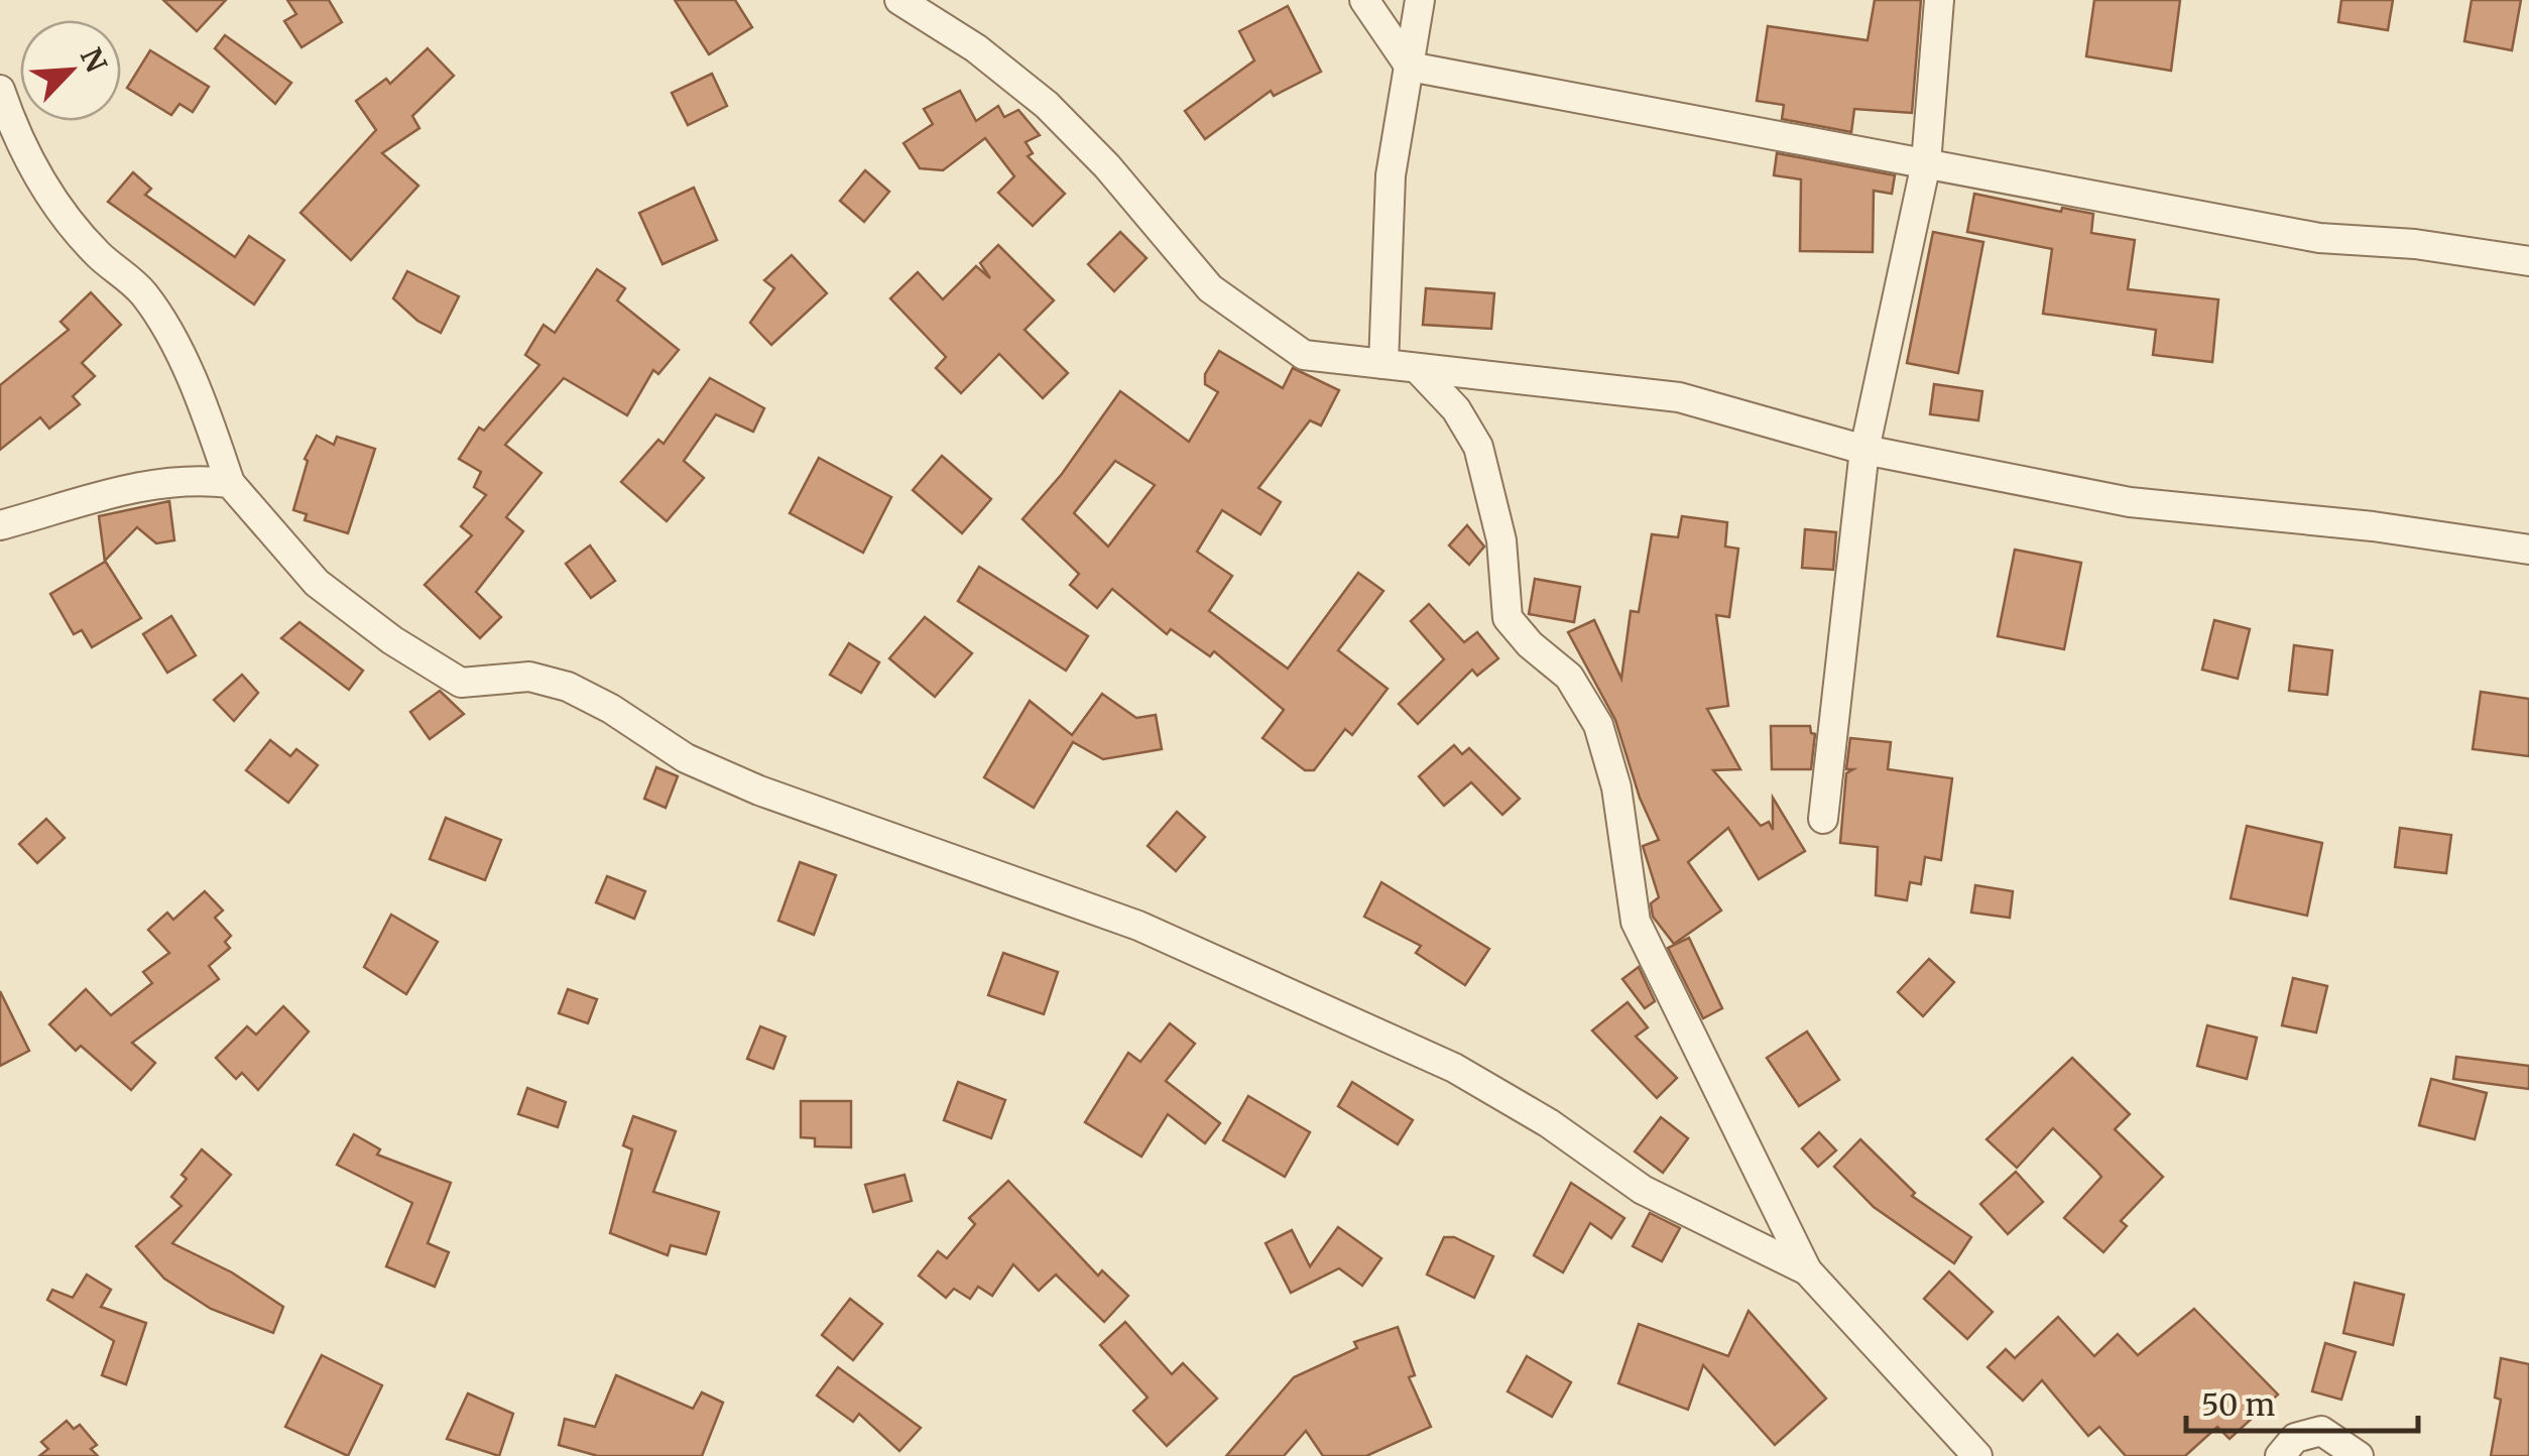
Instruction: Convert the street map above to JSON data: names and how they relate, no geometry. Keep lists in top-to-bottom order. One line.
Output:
{"scale_bar":"50 m","north":"top right"}
